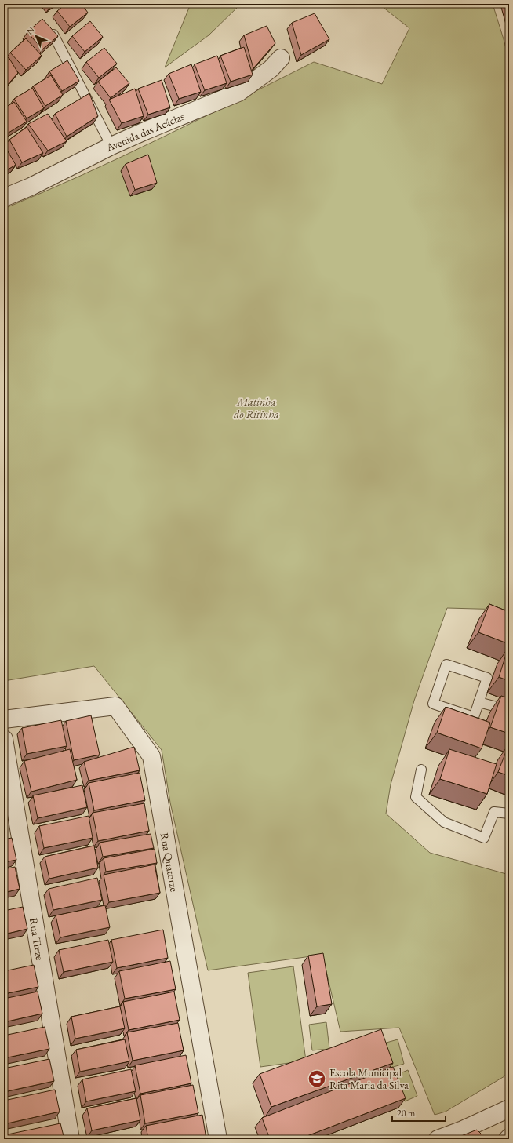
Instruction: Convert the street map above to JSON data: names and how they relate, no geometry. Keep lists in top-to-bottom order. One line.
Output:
{"streets":{"street":["Avenida das Acácias","Rua Quatorze","Rua Treze"]},"parks":["Matinha do Ritinha"],"places":{"school or university":["Escola Municipal Rita Maria da Silva"]},"scale_bar":"20 m","north":"top left"}
